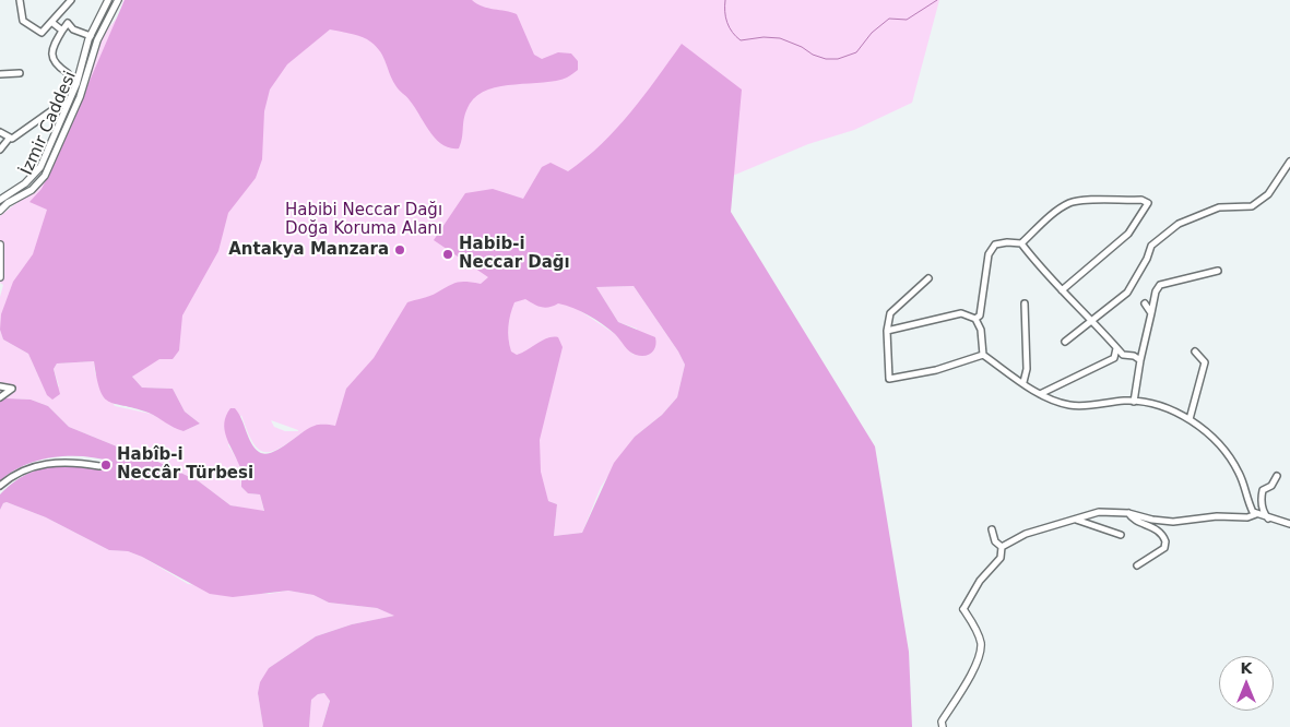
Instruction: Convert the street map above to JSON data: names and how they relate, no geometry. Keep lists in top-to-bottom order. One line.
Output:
{"streets":{"street":["İzmir Caddesi"]},"parks":["Habibi Neccar Dağı Doğa Koruma Alanı"],"places":["Antakya Manzara","Habib-i Neccar Dağı","Habîb-i Neccâr Türbesi"],"north":"top"}
